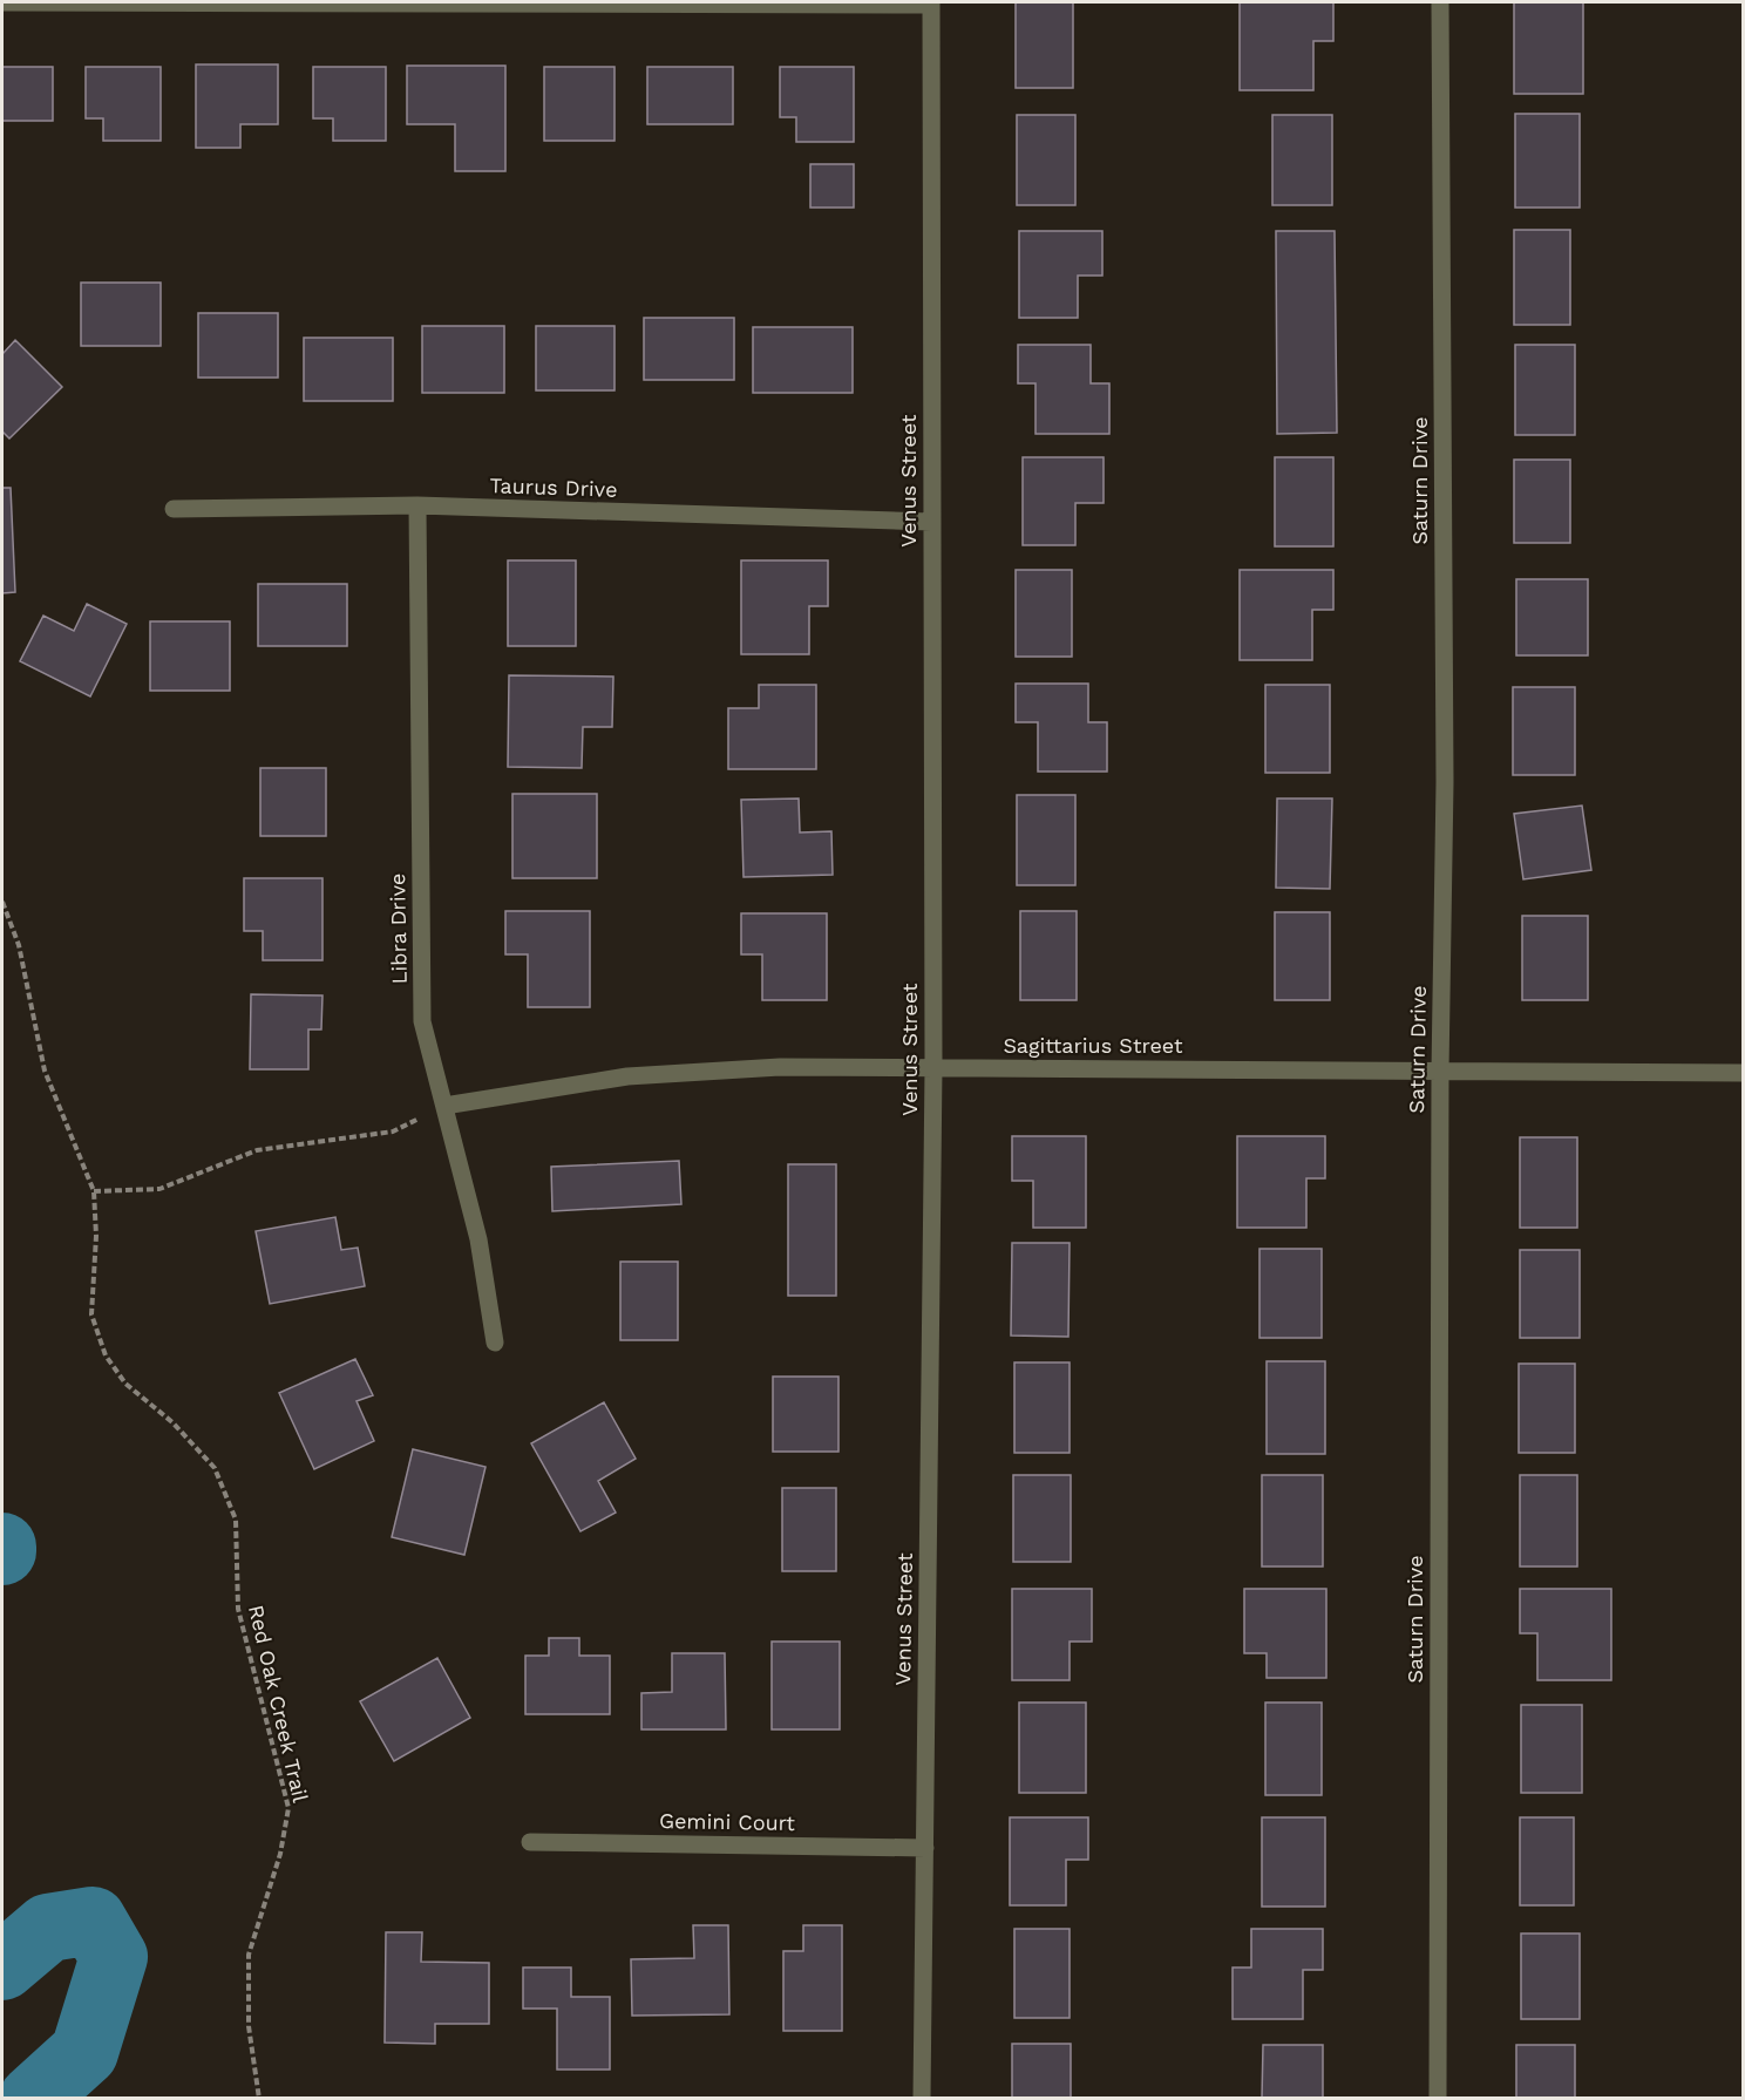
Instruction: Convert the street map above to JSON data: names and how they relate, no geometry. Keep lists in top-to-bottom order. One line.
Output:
{"streets":{"street":["Venus Street","Saturn Drive","Taurus Drive","Libra Drive","Sagittarius Street","Gemini Court"],"path":["Red Oak Creek Trail"]},"crossings":[["Venus Street","Taurus Drive"],["Venus Street","Sagittarius Street"],["Venus Street","Gemini Court"],["Saturn Drive","Sagittarius Street"],["Taurus Drive","Libra Drive"],["Libra Drive","Sagittarius Street"]]}
